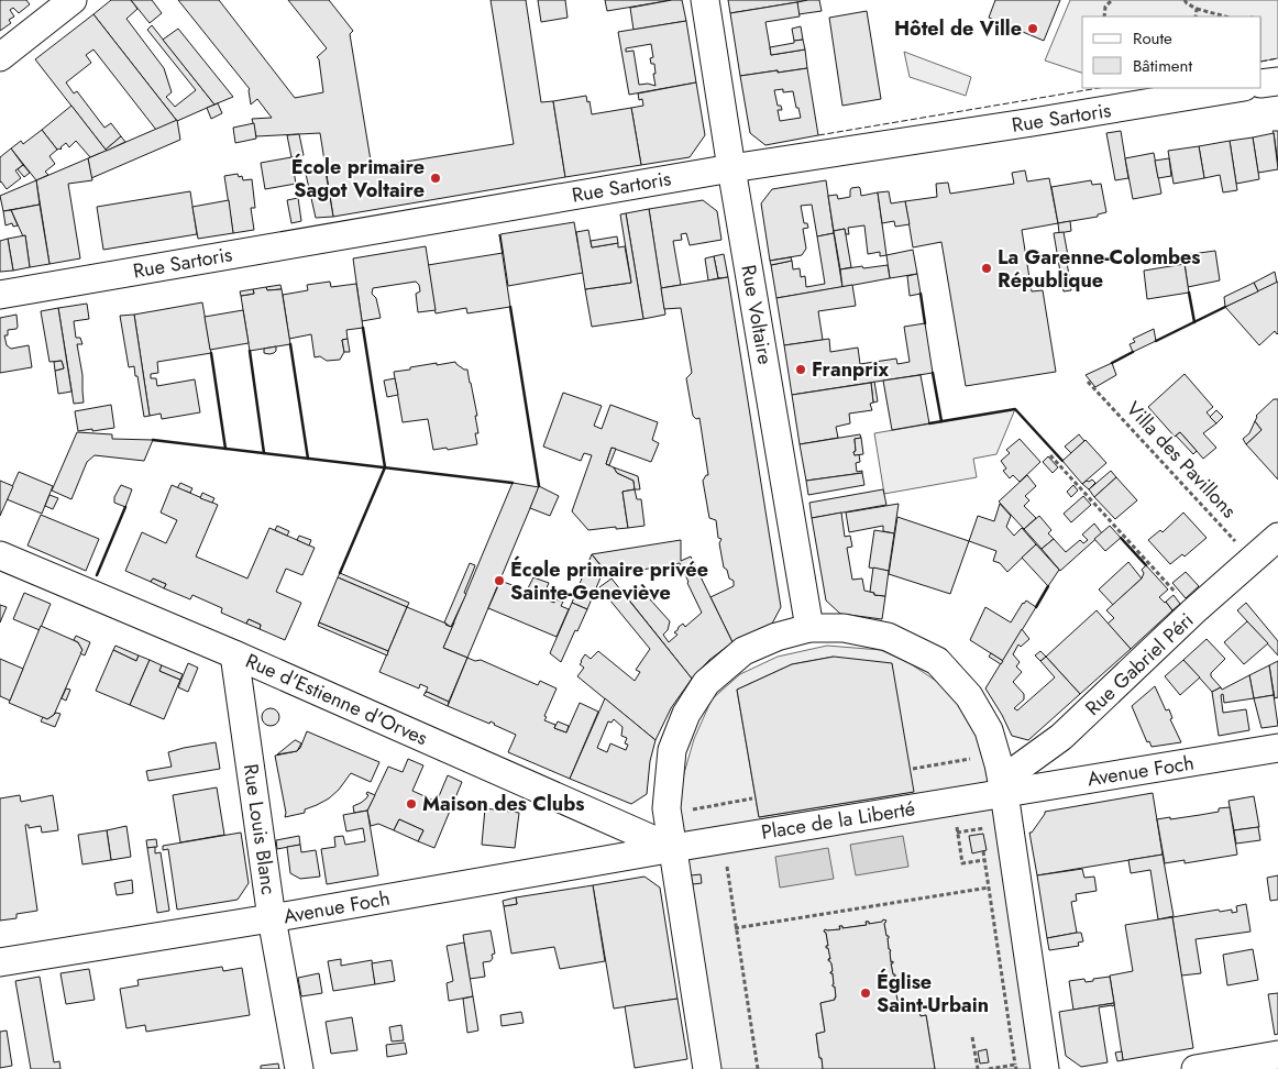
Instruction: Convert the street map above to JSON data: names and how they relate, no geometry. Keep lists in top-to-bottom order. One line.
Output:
{"streets":{"street":["Rue Sartoris","Rue Voltaire","Rue Gabriel Péri","Rue d'Estienne d'Orves","Avenue Foch","Place de la Liberté","Rue Louis Blanc"],"path":["Villa des Pavillons"]},"crossings":[["Rue Sartoris","Rue Voltaire"],["Villa des Pavillons","Rue Gabriel Péri"],["Rue Gabriel Péri","Avenue Foch"],["Rue Gabriel Péri","Place de la Liberté"],["Rue d'Estienne d'Orves","Avenue Foch"],["Rue d'Estienne d'Orves","Place de la Liberté"],["Rue d'Estienne d'Orves","Rue Louis Blanc"],["Avenue Foch","Place de la Liberté"],["Avenue Foch","Rue Louis Blanc"]],"places":["Hôtel de Ville","École primaire Sagot Voltaire","La Garenne-Colombes République","Franprix","École primaire privée Sainte-Geneviève","Maison des Clubs","Église Saint-Urbain"],"legend":["Route","Bâtiment"]}
